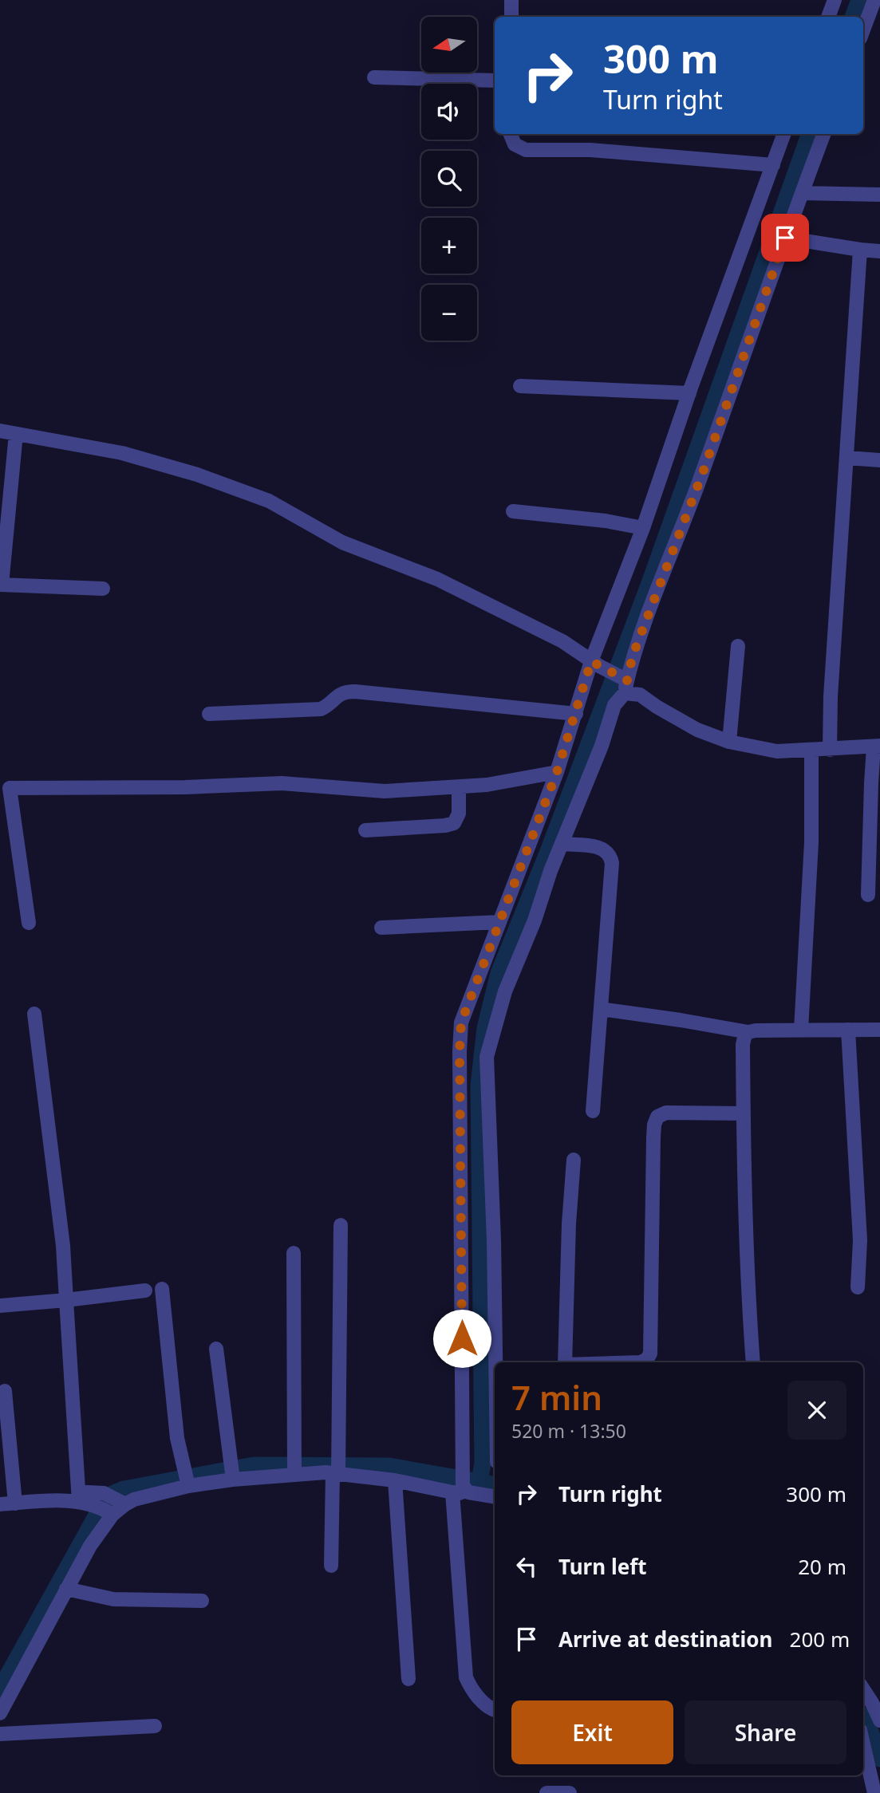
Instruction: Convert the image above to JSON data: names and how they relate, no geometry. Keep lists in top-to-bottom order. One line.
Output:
{"north":"left","page":{"map_buttons":["+","−"],"turn":["300 m","Turn right"],"heading":["7 min","520 m · 13:50"],"list":[{"name":"Turn right","value":"300 m"},{"name":"Turn left","value":"20 m"},{"name":"Arrive at destination","value":"200 m"}],"buttons":["Exit","Share"]}}
